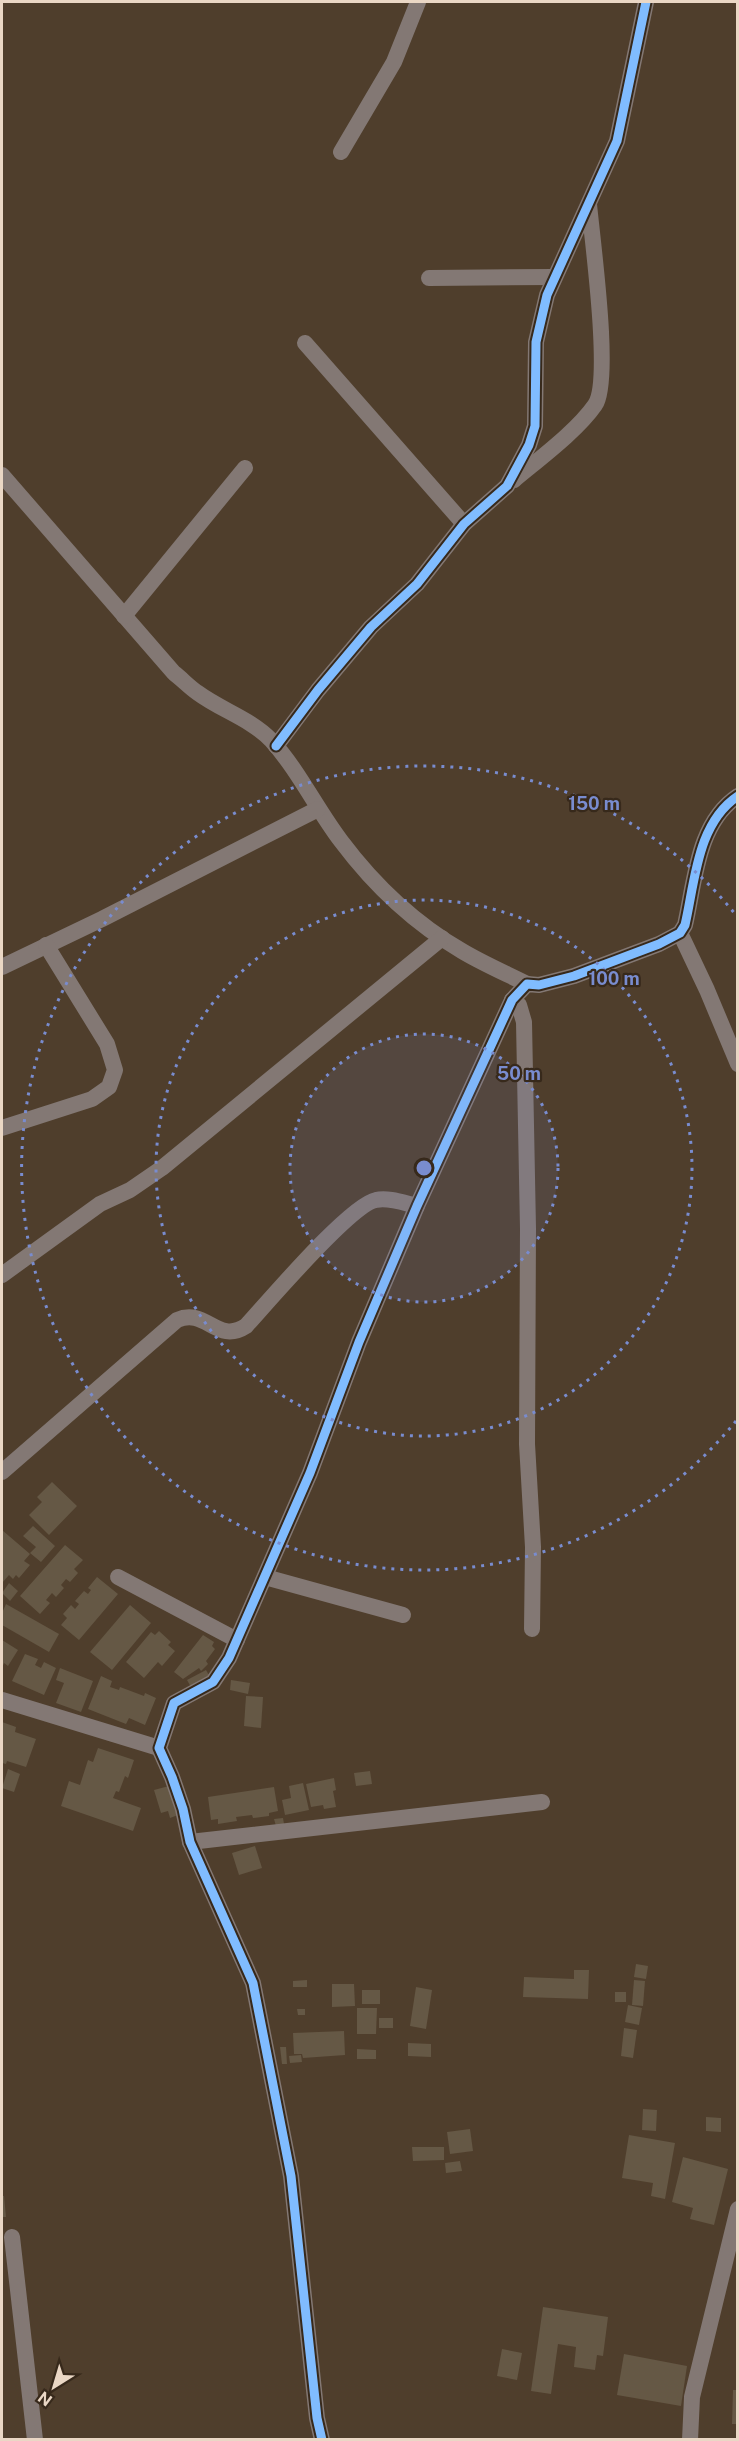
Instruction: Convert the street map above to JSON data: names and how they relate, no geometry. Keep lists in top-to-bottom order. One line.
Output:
{"north":"bottom left","rings":["150 m","100 m","50 m"]}
